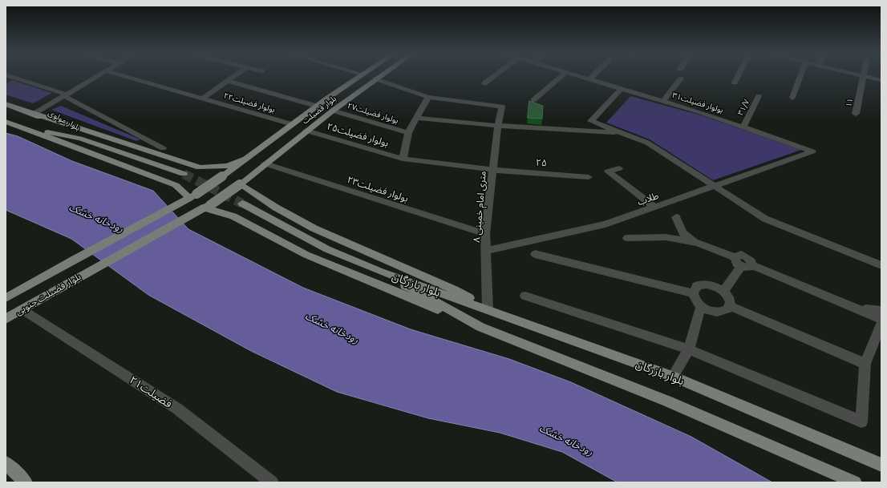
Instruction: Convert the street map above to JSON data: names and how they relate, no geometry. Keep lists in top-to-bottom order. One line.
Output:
{"streets":{"main road":["بلوار فضیلت","بلوار مولوی","بلوار بازرگان","بلوار فضیلت جنوبی"],"street":["بولوار فضیلت۲۲","بولوار فضیلت۳۱","۱۱","۳۱/۷","بولوار فضیلت۲۷","بولوار فضیلت۲۵","۲۵","بولوار فضیلت۲۳","طلاب","۸ متری امام خمینی","فضیلت۲۱"]},"crossings":[["بولوار فضیلت۲۲","بلوار فضیلت"],["بولوار فضیلت۳۱","۳۱/۷"],["بولوار فضیلت۳۱","طلاب"],["بلوار فضیلت","بولوار فضیلت۲۷"],["بلوار فضیلت","بولوار فضیلت۲۵"],["بلوار فضیلت","بولوار فضیلت۲۳"],["بلوار فضیلت","بلوار فضیلت جنوبی"],["بولوار فضیلت۲۵","۲۵"],["بولوار فضیلت۲۵","۸ متری امام خمینی"],["۲۵","۸ متری امام خمینی"],["بولوار فضیلت۲۳","۸ متری امام خمینی"],["طلاب","۸ متری امام خمینی"],["۸ متری امام خمینی","بلوار بازرگان"],["بلوار فضیلت جنوبی","فضیلت۲۱"]],"water":["رودخانه خشک"]}
